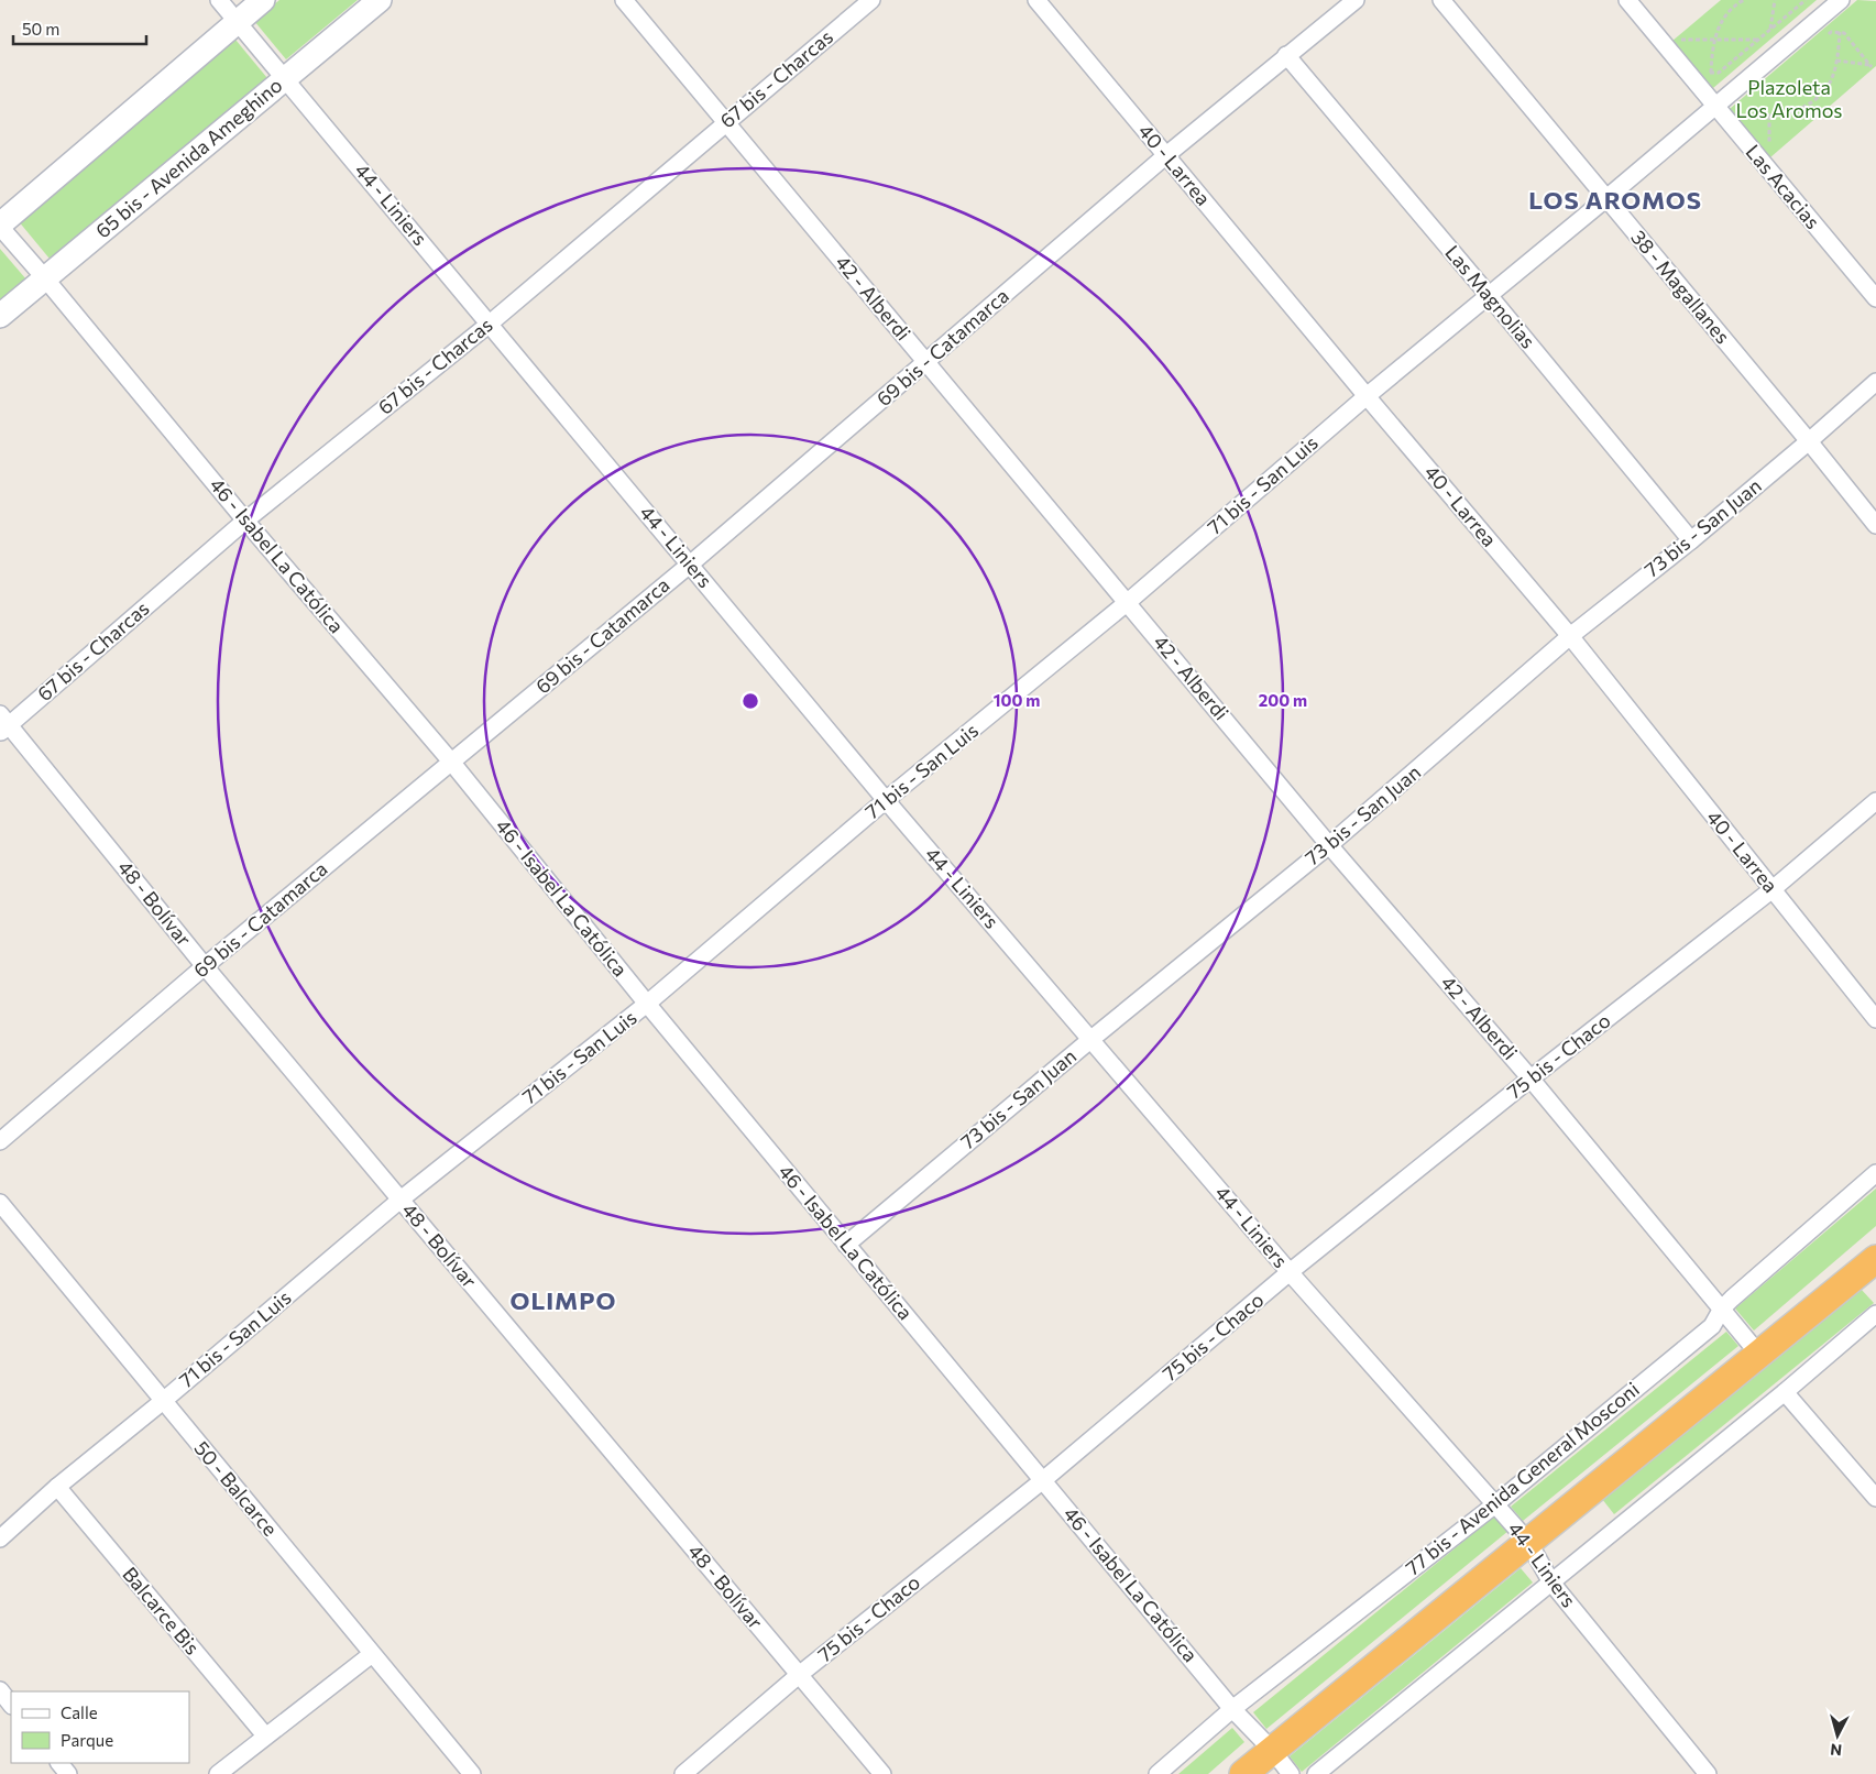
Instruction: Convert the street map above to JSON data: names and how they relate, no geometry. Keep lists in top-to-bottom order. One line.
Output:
{"streets":{"main road":["65 bis - Avenida Ameghino"],"street":["67 bis - Charcas","40 - Larrea","Las Acacias","44 - Liniers","38 - Magallanes","Las Magnolias","42 - Alberdi","69 bis - Catamarca","71 bis - San Luis","73 bis - San Juan","46 - Isabel La Católica","48 - Bolívar","75 bis - Chaco","77 bis - Avenida General Mosconi","50 - Balcarce","Balcarce Bis"]},"crossings":[["67 bis - Charcas","44 - Liniers"],["67 bis - Charcas","42 - Alberdi"],["67 bis - Charcas","46 - Isabel La Católica"],["67 bis - Charcas","48 - Bolívar"],["65 bis - Avenida Ameghino","44 - Liniers"],["65 bis - Avenida Ameghino","46 - Isabel La Católica"],["40 - Larrea","69 bis - Catamarca"],["40 - Larrea","71 bis - San Luis"],["40 - Larrea","73 bis - San Juan"],["40 - Larrea","75 bis - Chaco"],["Las Acacias","71 bis - San Luis"],["44 - Liniers","69 bis - Catamarca"],["44 - Liniers","71 bis - San Luis"],["44 - Liniers","73 bis - San Juan"],["44 - Liniers","75 bis - Chaco"],["44 - Liniers","77 bis - Avenida General Mosconi"],["38 - Magallanes","71 bis - San Luis"],["38 - Magallanes","73 bis - San Juan"],["Las Magnolias","69 bis - Catamarca"],["Las Magnolias","71 bis - San Luis"],["Las Magnolias","73 bis - San Juan"],["42 - Alberdi","69 bis - Catamarca"],["42 - Alberdi","71 bis - San Luis"],["42 - Alberdi","73 bis - San Juan"],["42 - Alberdi","75 bis - Chaco"],["42 - Alberdi","77 bis - Avenida General Mosconi"],["69 bis - Catamarca","46 - Isabel La Católica"],["69 bis - Catamarca","48 - Bolívar"],["71 bis - San Luis","46 - Isabel La Católica"],["71 bis - San Luis","48 - Bolívar"],["71 bis - San Luis","50 - Balcarce"],["71 bis - San Luis","Balcarce Bis"],["73 bis - San Juan","46 - Isabel La Católica"],["46 - Isabel La Católica","75 bis - Chaco"],["46 - Isabel La Católica","77 bis - Avenida General Mosconi"],["48 - Bolívar","75 bis - Chaco"]],"districts":["LOS AROMOS","OLIMPO"],"parks":["Plazoleta Los Aromos"],"legend":["Calle","Parque"],"scale_bar":"50 m","north":"bottom","rings":["100 m","200 m"]}
